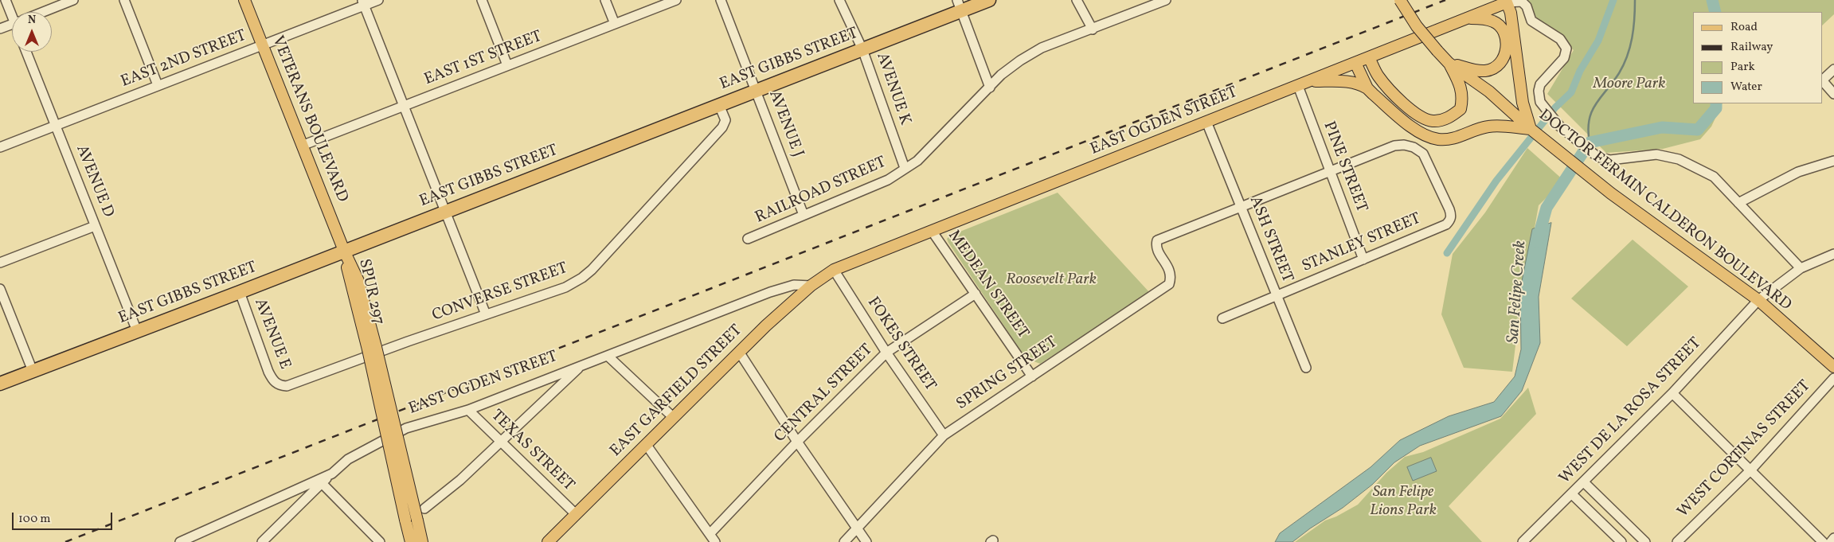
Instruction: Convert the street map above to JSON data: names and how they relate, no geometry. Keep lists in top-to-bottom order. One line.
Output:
{"streets":{"highway":["EAST GIBBS STREET"],"main road":["VETERANS BOULEVARD","EAST OGDEN STREET","DOCTOR FERMIN CALDERON BOULEVARD","SPUR 297","EAST GARFIELD STREET"],"street":["EAST 1ST STREET","EAST 2ND STREET","AVENUE K","AVENUE J","PINE STREET","AVENUE D","RAILROAD STREET","ASH STREET","STANLEY STREET","MEDEAN STREET","CONVERSE STREET","AVENUE E","FOKES STREET","SPRING STREET","CENTRAL STREET","WEST DE LA ROSA STREET","WEST CORTINAS STREET","TEXAS STREET"]},"crossings":[["EAST 1ST STREET","VETERANS BOULEVARD"],["EAST 2ND STREET","VETERANS BOULEVARD"],["EAST 2ND STREET","AVENUE D"],["EAST GIBBS STREET","AVENUE K"],["EAST GIBBS STREET","VETERANS BOULEVARD"],["EAST GIBBS STREET","AVENUE J"],["EAST GIBBS STREET","AVENUE D"],["EAST GIBBS STREET","SPUR 297"],["EAST GIBBS STREET","CONVERSE STREET"],["EAST GIBBS STREET","AVENUE E"],["AVENUE K","RAILROAD STREET"],["VETERANS BOULEVARD","SPUR 297"],["EAST OGDEN STREET","PINE STREET"],["EAST OGDEN STREET","ASH STREET"],["EAST OGDEN STREET","MEDEAN STREET"],["EAST OGDEN STREET","FOKES STREET"],["EAST OGDEN STREET","EAST GARFIELD STREET"],["EAST OGDEN STREET","TEXAS STREET"],["AVENUE J","RAILROAD STREET"],["PINE STREET","STANLEY STREET"],["DOCTOR FERMIN CALDERON BOULEVARD","WEST DE LA ROSA STREET"],["ASH STREET","STANLEY STREET"],["ASH STREET","SPRING STREET"],["MEDEAN STREET","SPRING STREET"],["MEDEAN STREET","CENTRAL STREET"],["CONVERSE STREET","AVENUE E"],["FOKES STREET","SPRING STREET"],["FOKES STREET","EAST GARFIELD STREET"],["FOKES STREET","CENTRAL STREET"],["EAST GARFIELD STREET","TEXAS STREET"]],"water":["San Felipe Creek"],"parks":["Moore Park","Roosevelt Park","San Felipe Lions Park"],"legend":["Road","Railway","Park","Water"],"scale_bar":"100 m","north":"top"}
